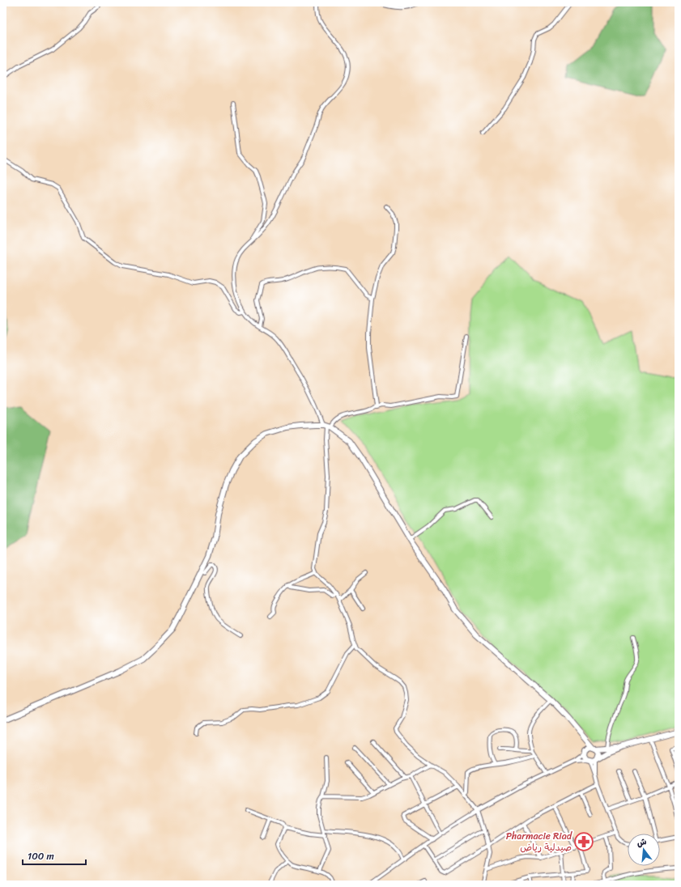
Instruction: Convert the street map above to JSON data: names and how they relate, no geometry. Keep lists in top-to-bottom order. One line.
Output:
{"places":{"pharmacy":["Pharmacie Riad صيدلية رياض"]},"scale_bar":"100 m","north":"top"}
